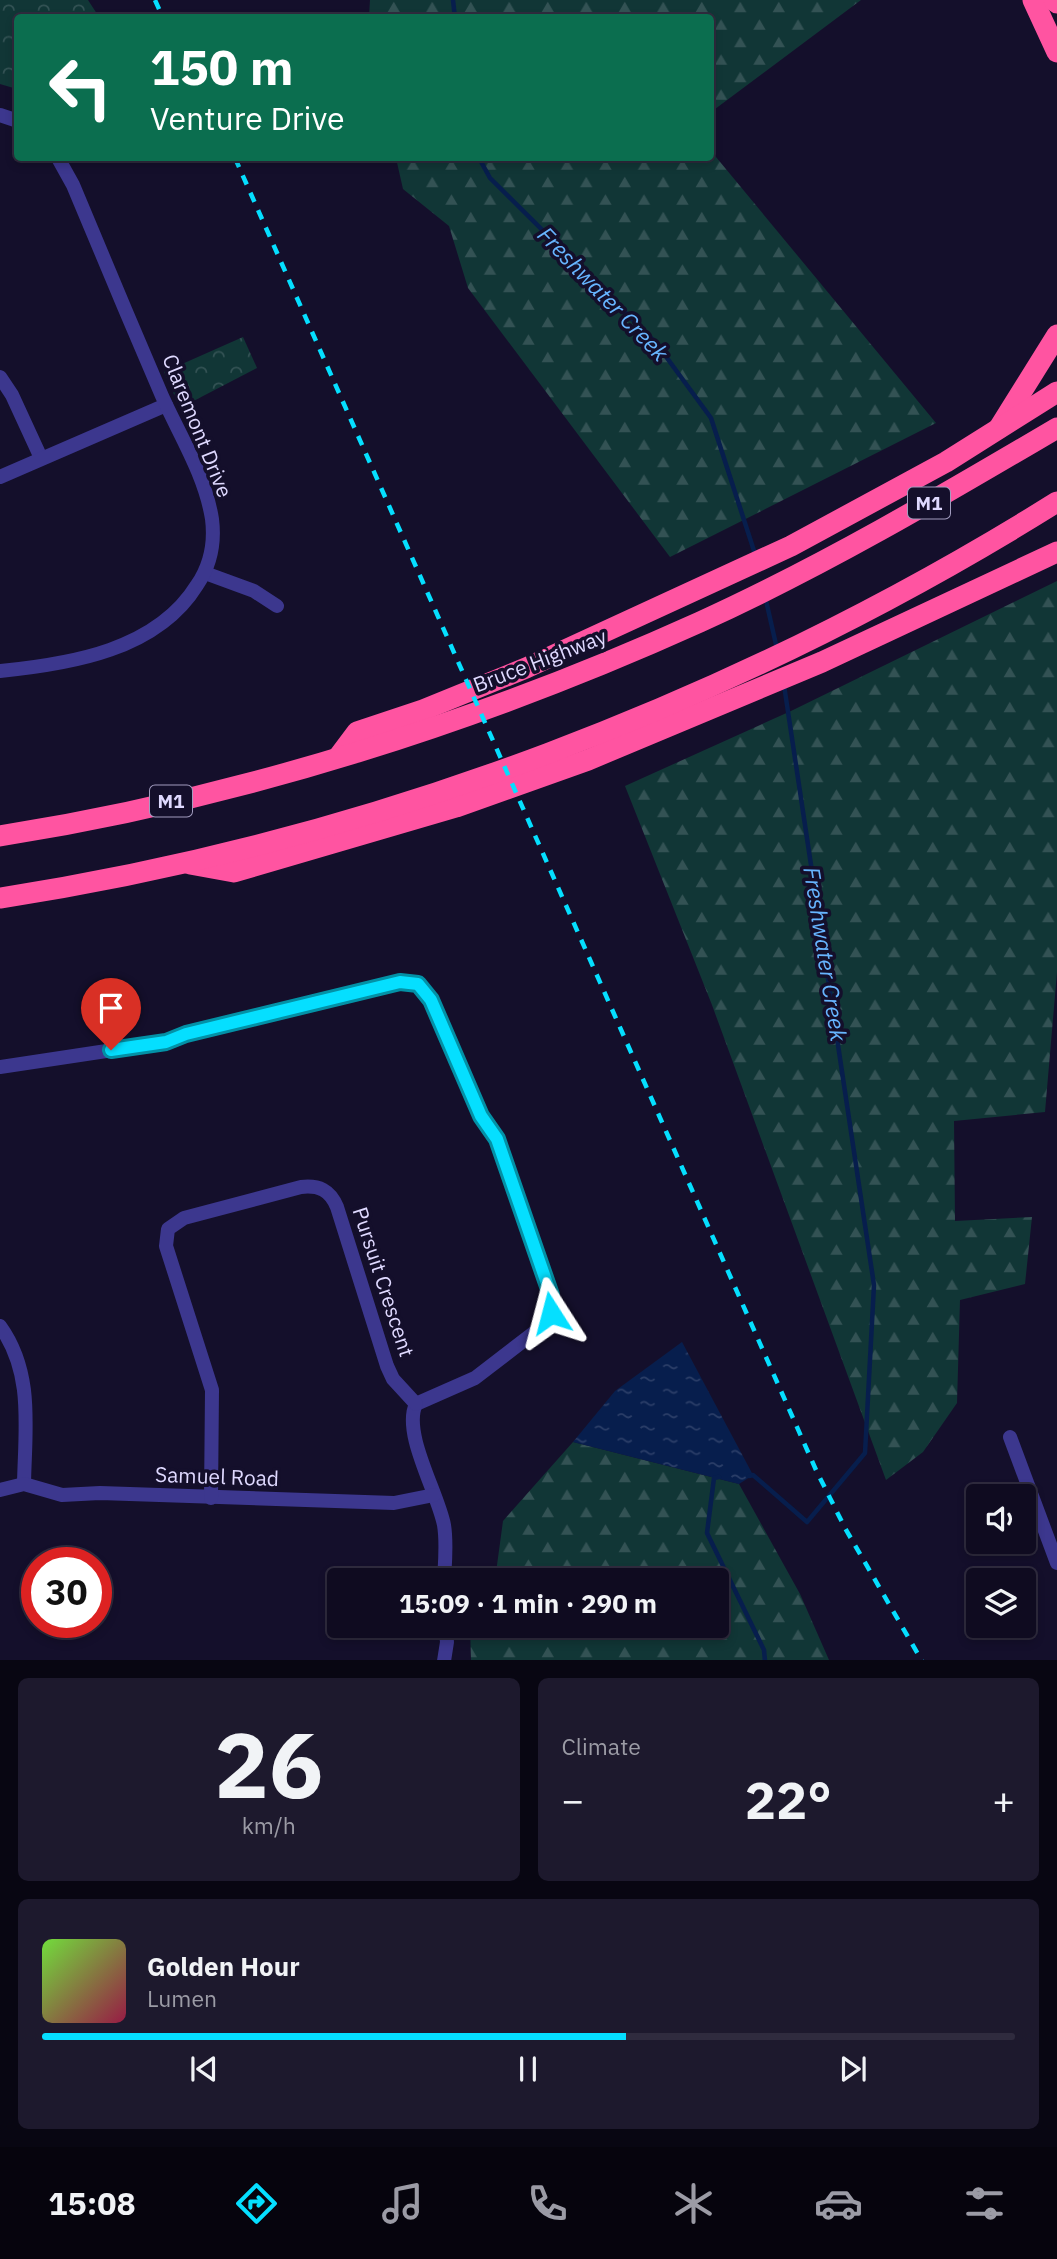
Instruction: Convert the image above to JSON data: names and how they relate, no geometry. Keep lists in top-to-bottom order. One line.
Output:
{"streets":{"highway":["M1","Bruce Highway"],"street":["Claremont Drive","Pursuit Crescent","Samuel Road"]},"crossings":[["Pursuit Crescent","Samuel Road"]],"water":["Freshwater Creek"],"page":{"turn":["150 m","Venture Drive"],"limit":"30","trip":"15:09 · 1 min · 290 m","tile":[["26","km/h"],"Climate"],"heat":["−","22°","+"],"song":["Golden Hour","Lumen"],"tabs":"15:08"}}
